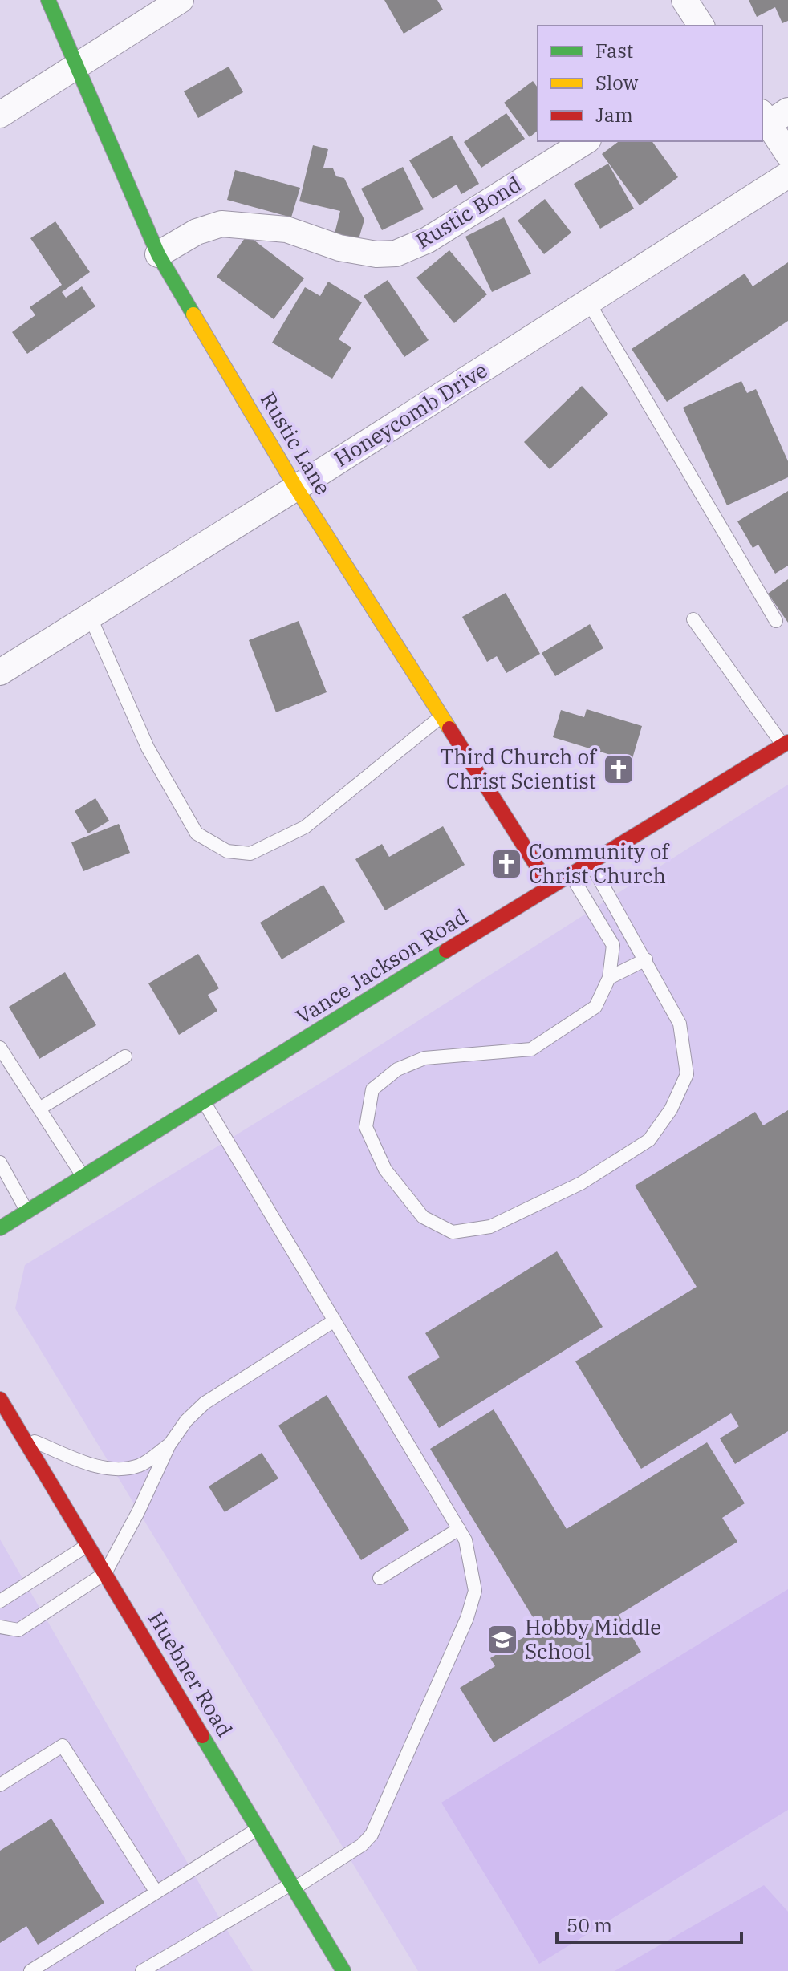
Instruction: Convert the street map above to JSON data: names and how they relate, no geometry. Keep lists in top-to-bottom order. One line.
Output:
{"streets":{"main road":["Rustic Lane","Vance Jackson Road","Huebner Road"],"street":["Rustic Bond","Honeycomb Drive"]},"crossings":[["Rustic Bond","Rustic Lane"],["Honeycomb Drive","Rustic Lane"],["Rustic Lane","Vance Jackson Road"]],"places":{"church":["Third Church of Christ Scientist","Community of Christ Church"],"school or university":["Hobby Middle School"]},"legend":["Fast","Slow","Jam"],"scale_bar":"50 m"}
